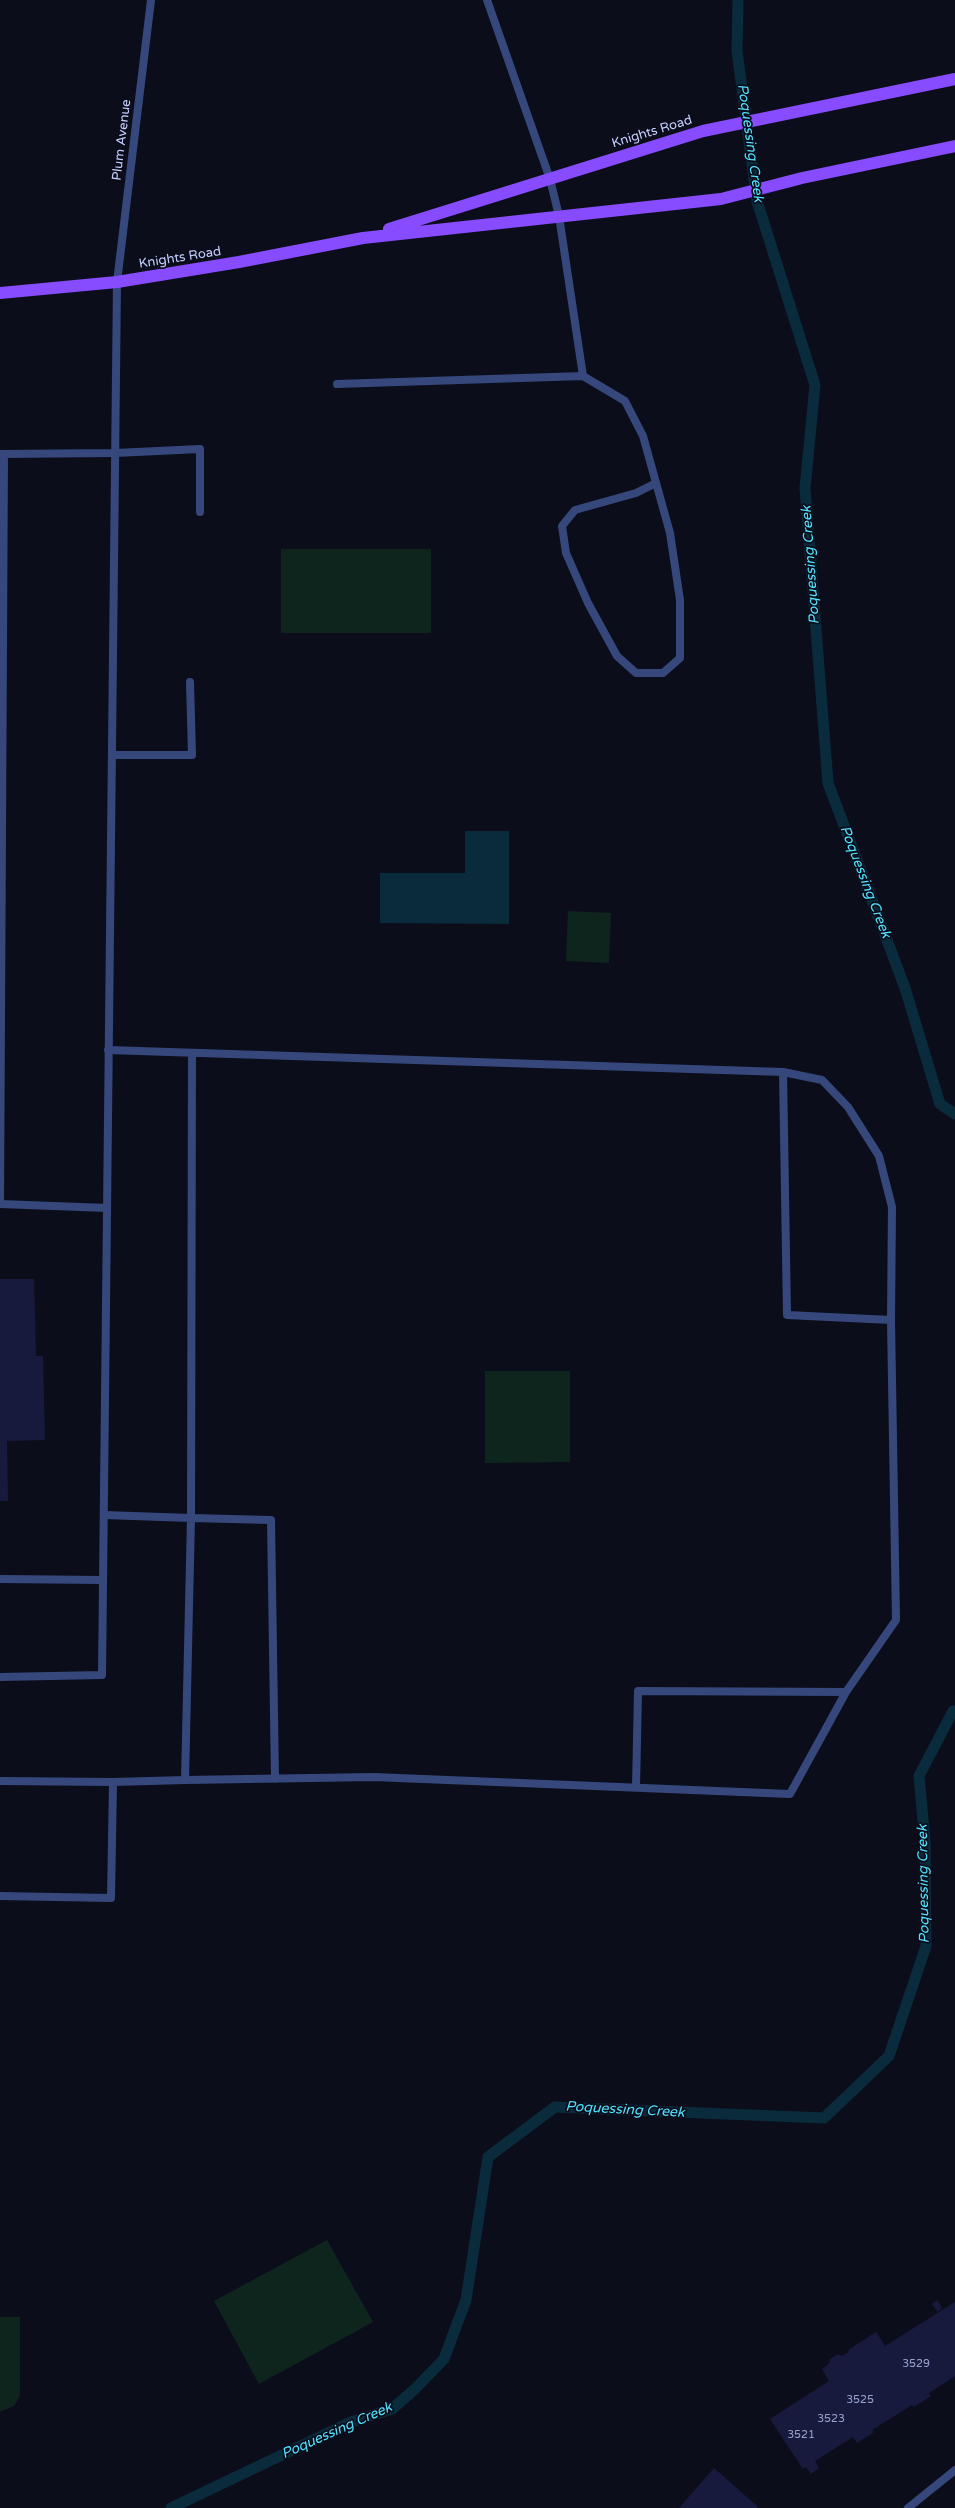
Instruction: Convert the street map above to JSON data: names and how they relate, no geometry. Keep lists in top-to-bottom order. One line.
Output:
{"streets":{"main road":["Knights Road"],"street":["Plum Avenue"]},"crossings":[["Knights Road","Plum Avenue"]],"water":["Poquessing Creek"],"house_numbers":["3529","3525","3523","3521"]}
